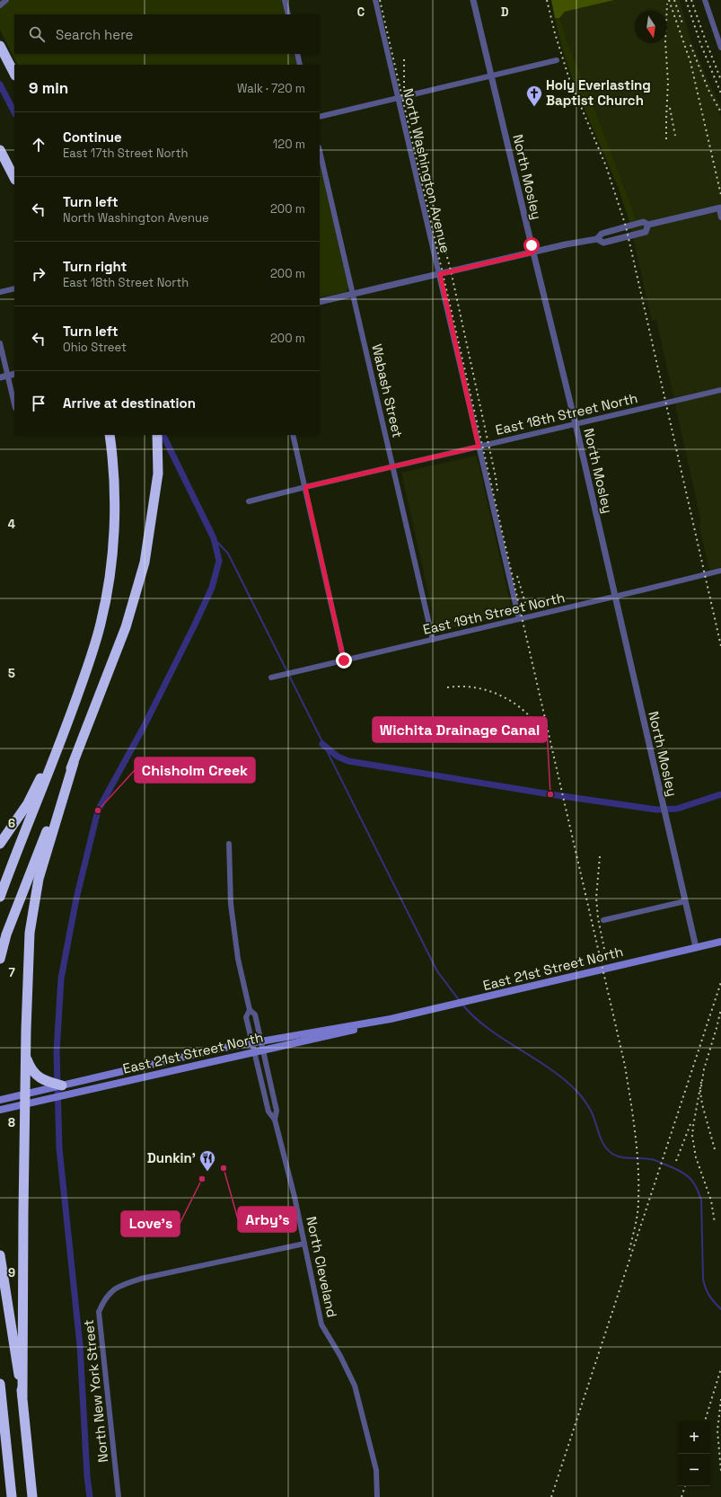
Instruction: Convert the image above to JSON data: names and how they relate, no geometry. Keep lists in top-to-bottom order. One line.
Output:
{"streets":{"main road":["East 21st Street North"],"street":["North Washington Avenue","North Mosley","Wabash Street","East 18th Street North","East 19th Street North","North Cleveland","North New York Street"]},"crossings":[["North Washington Avenue","East 18th Street North"],["North Washington Avenue","East 19th Street North"],["North Mosley","East 18th Street North"],["North Mosley","East 19th Street North"],["North Mosley","East 21st Street North"],["Wabash Street","East 18th Street North"],["Wabash Street","East 19th Street North"],["East 21st Street North","North Cleveland"],["North Cleveland","North New York Street"]],"places":{"church":["Holy Everlasting Baptist Church"],"other":["Wichita Drainage Canal","Chisholm Creek","Arby's","Love's"],"restaurant":["Dunkin'"]},"north":"bottom","page":{"search":"Search here","heading":["9 min","Walk · 720 m"],"list":[["Continue","East 17th Street North","120 m"],["Turn left","North Washington Avenue","200 m"],["Turn right","East 18th Street North","200 m"],["Turn left","Ohio Street","200 m"],"Arrive at destination"],"map_buttons":["+","−"]},"grid":{"columns":["C","D"],"rows":["4","5","6","7","8","9"]}}
